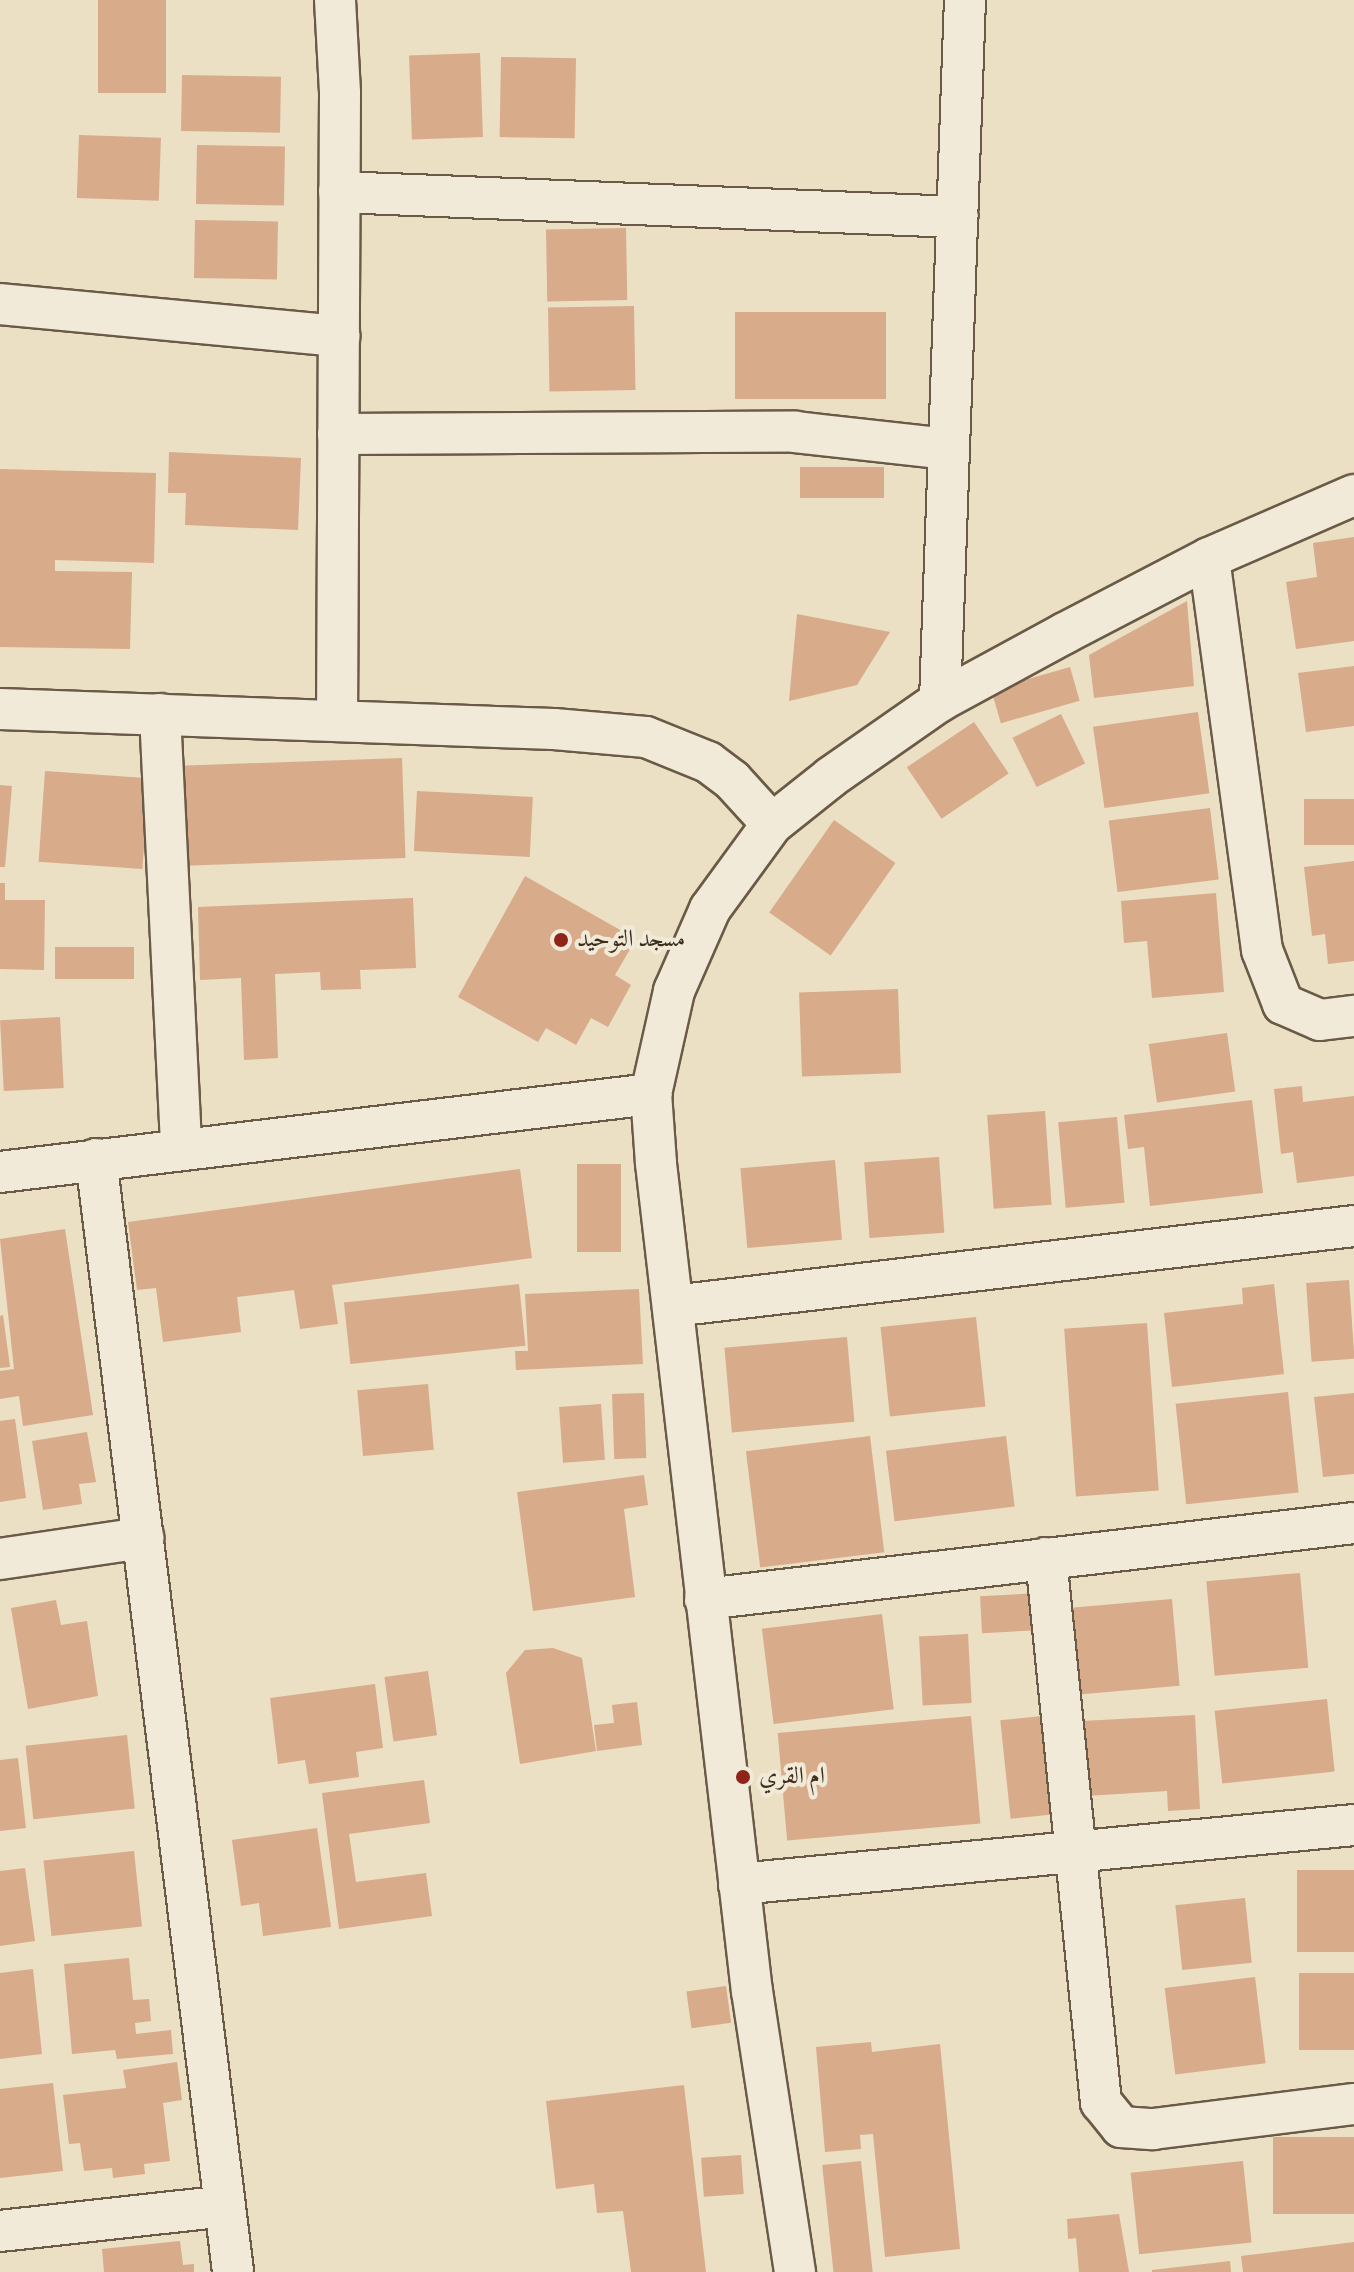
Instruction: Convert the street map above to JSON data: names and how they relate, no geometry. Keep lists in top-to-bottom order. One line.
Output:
{"places":["مسجد التوحيد","ام القري"]}
